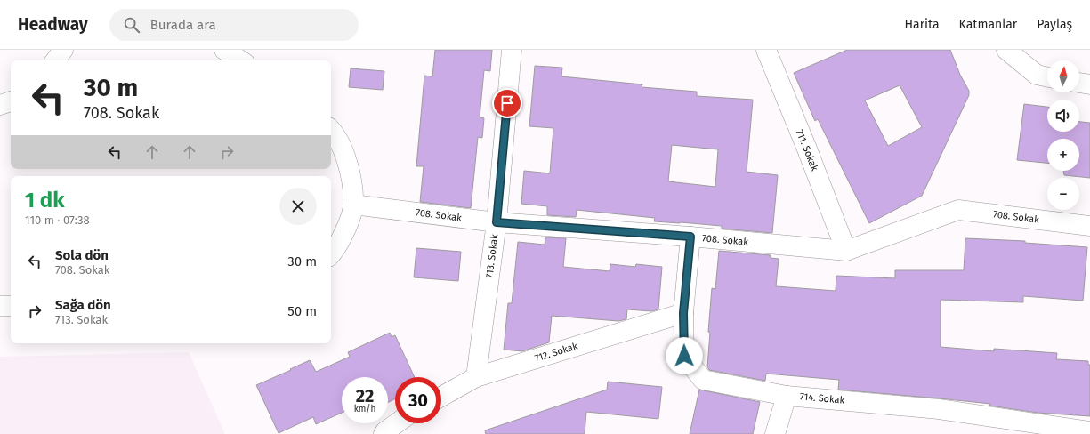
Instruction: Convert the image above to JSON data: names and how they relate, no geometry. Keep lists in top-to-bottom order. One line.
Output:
{"streets":{"street":["711. Sokak","708. Sokak","713. Sokak","712. Sokak","714. Sokak"]},"crossings":[["711. Sokak","708. Sokak"],["708. Sokak","713. Sokak"],["708. Sokak","714. Sokak"],["713. Sokak","712. Sokak"],["712. Sokak","714. Sokak"]],"north":"top","page":{"header":"Headway","search":"Burada ara","nav":["Harita","Katmanlar","Paylaş"],"map_buttons":["+","−"],"turn":["30 m","708. Sokak"],"heading":["1 dk","110 m · 07:38"],"list":[{"name":"Sola dön","note":"708. Sokak","value":"30 m"},{"name":"Sağa dön","note":"713. Sokak","value":"50 m"}],"speed":"22 km/h","limit":"30"}}
